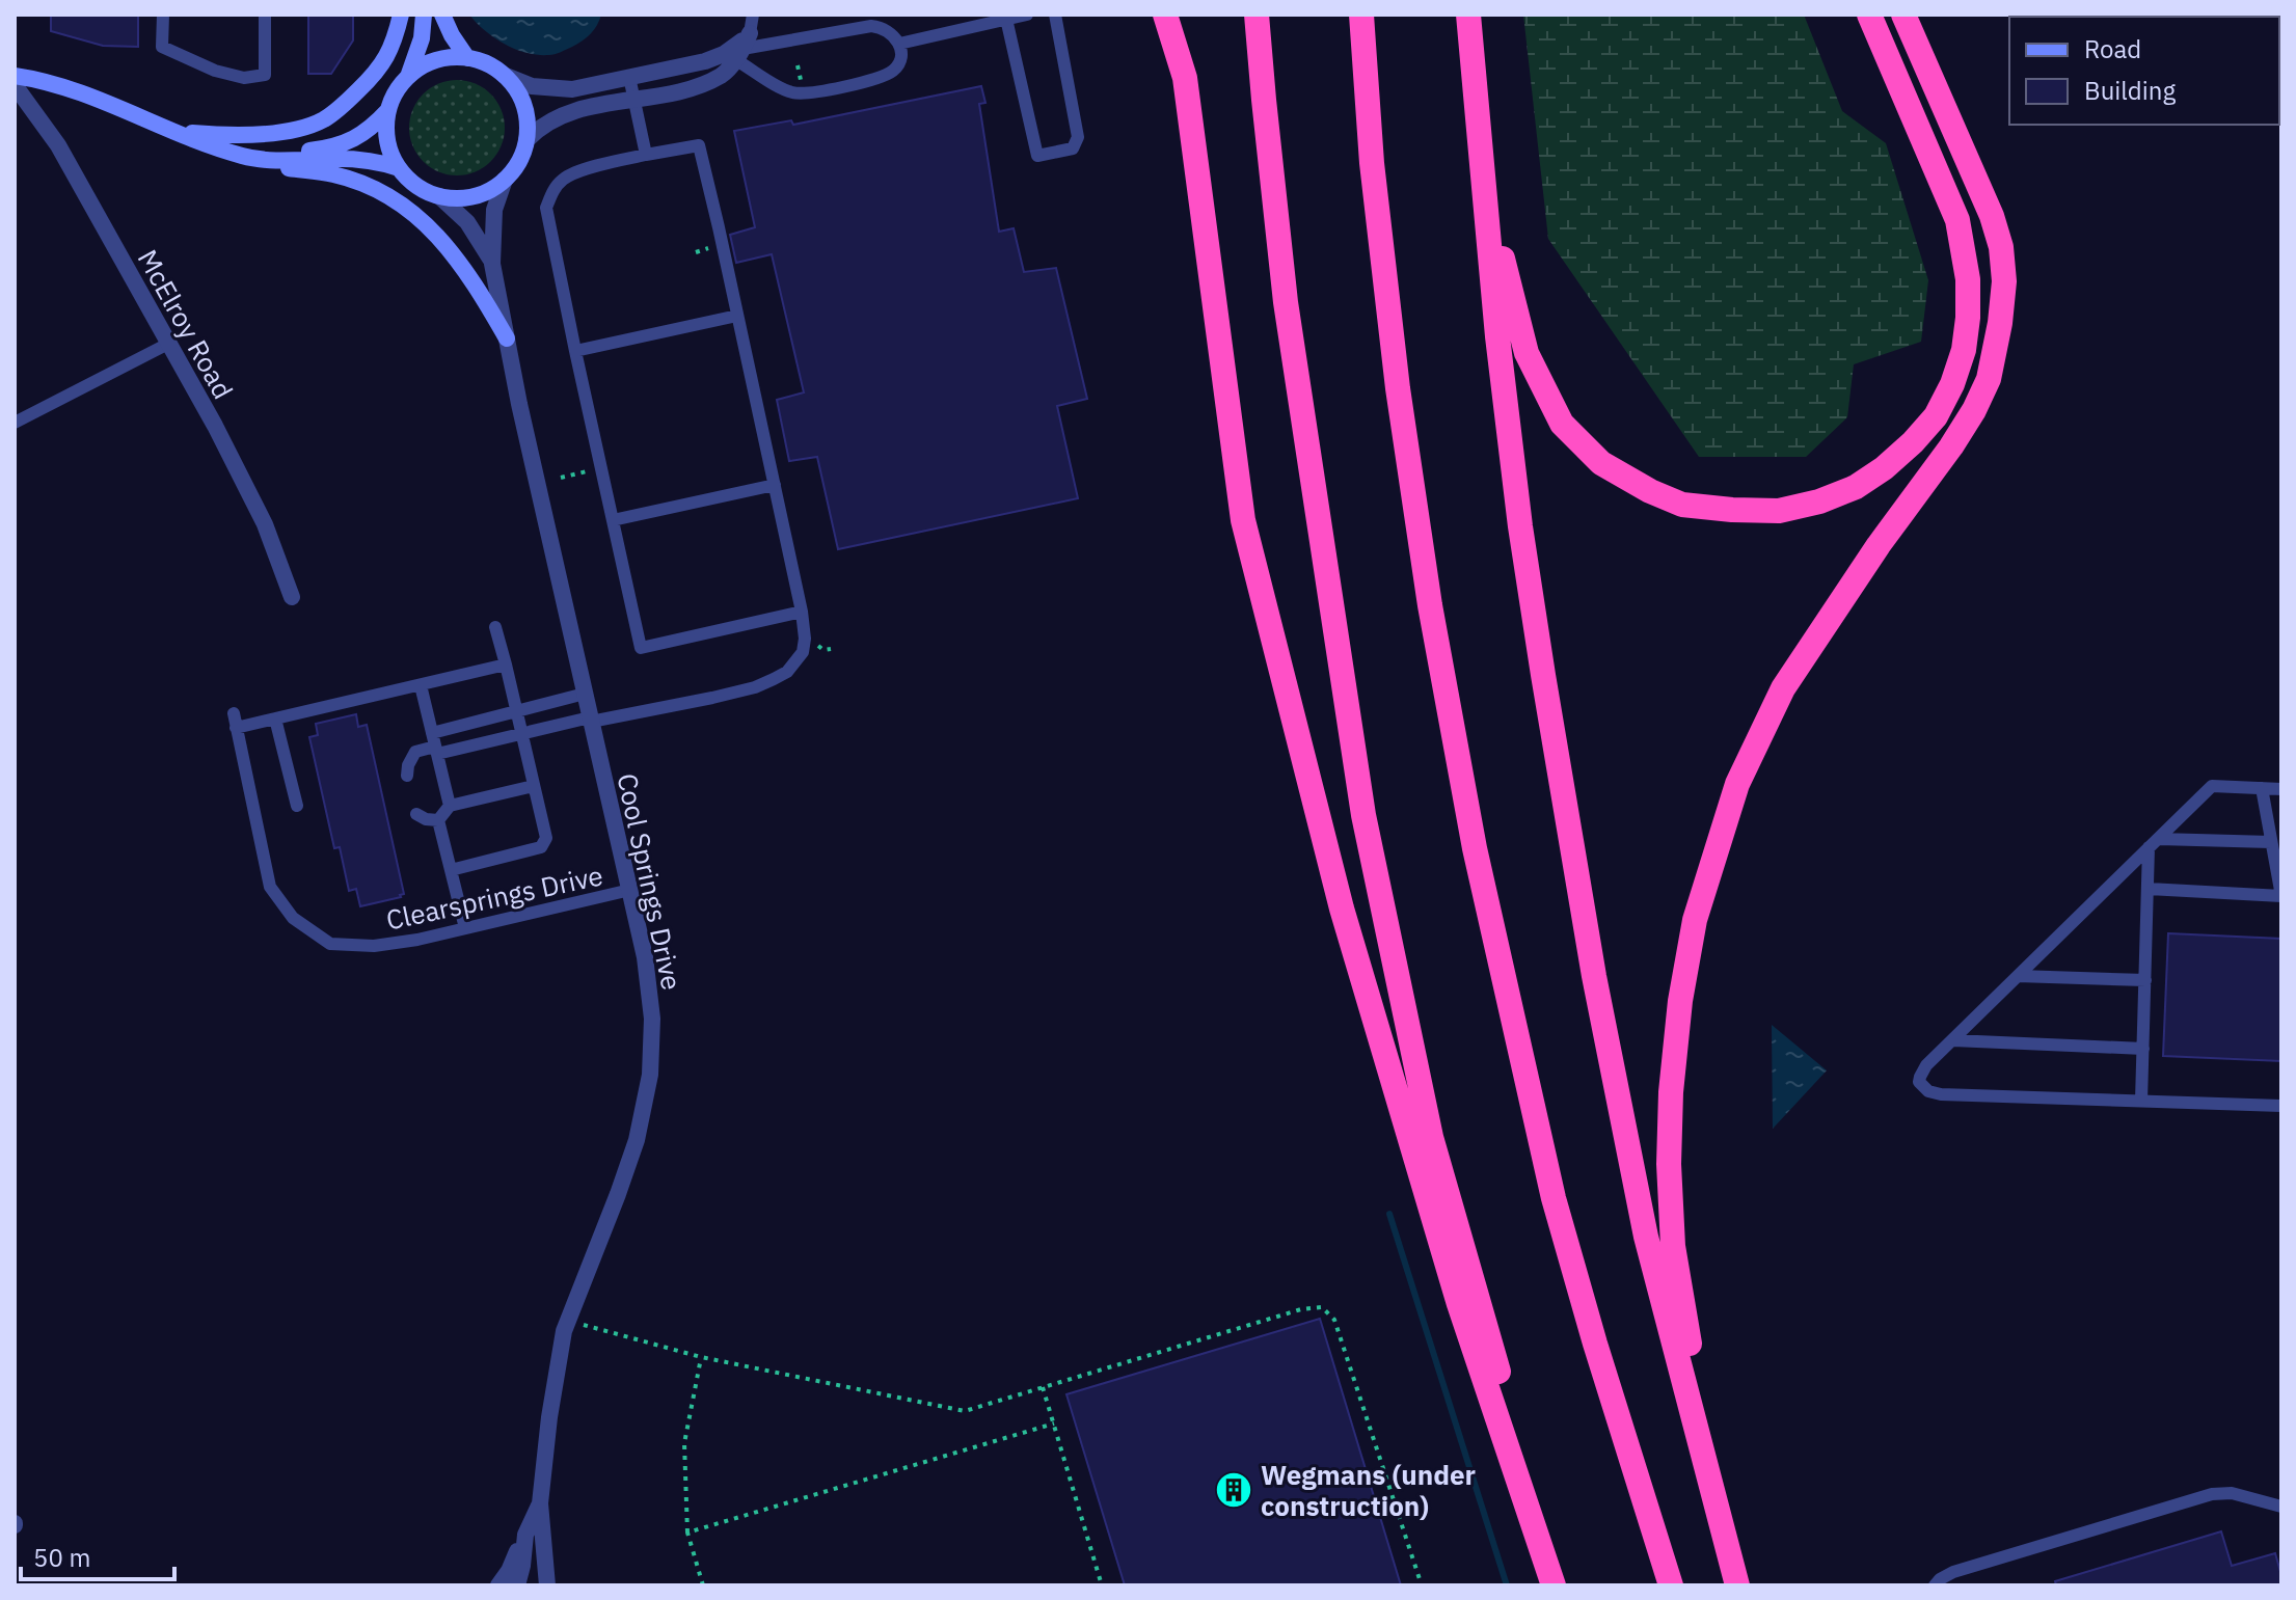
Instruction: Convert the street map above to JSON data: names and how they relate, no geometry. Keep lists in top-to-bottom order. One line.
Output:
{"streets":{"street":["McElroy Road","Cool Springs Drive"],"lane":["Clearsprings Drive"]},"crossings":[["Cool Springs Drive","Clearsprings Drive"]],"places":{"building":["Wegmans (under construction)"]},"legend":["Road","Building"],"scale_bar":"50 m"}
